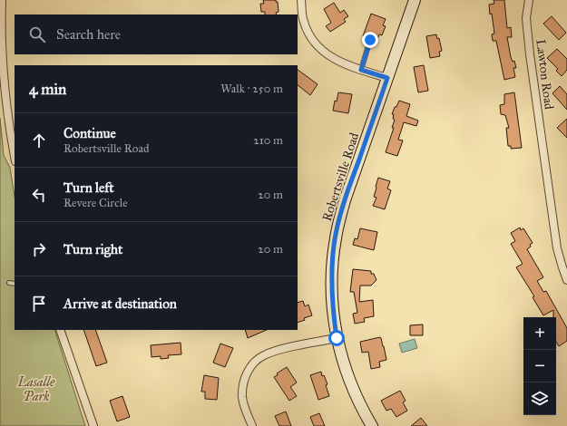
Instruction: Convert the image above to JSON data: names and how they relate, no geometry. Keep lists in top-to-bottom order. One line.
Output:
{"streets":{"street":["Lawton Road","Robertsville Road"]},"parks":["Lasalle Park"],"page":{"search":"Search here","heading":["4 min","Walk · 250 m"],"list":[["Continue","Robertsville Road","210 m"],["Turn left","Revere Circle","20 m"],["Turn right","20 m"],"Arrive at destination"],"map_buttons":["+","−"]}}
